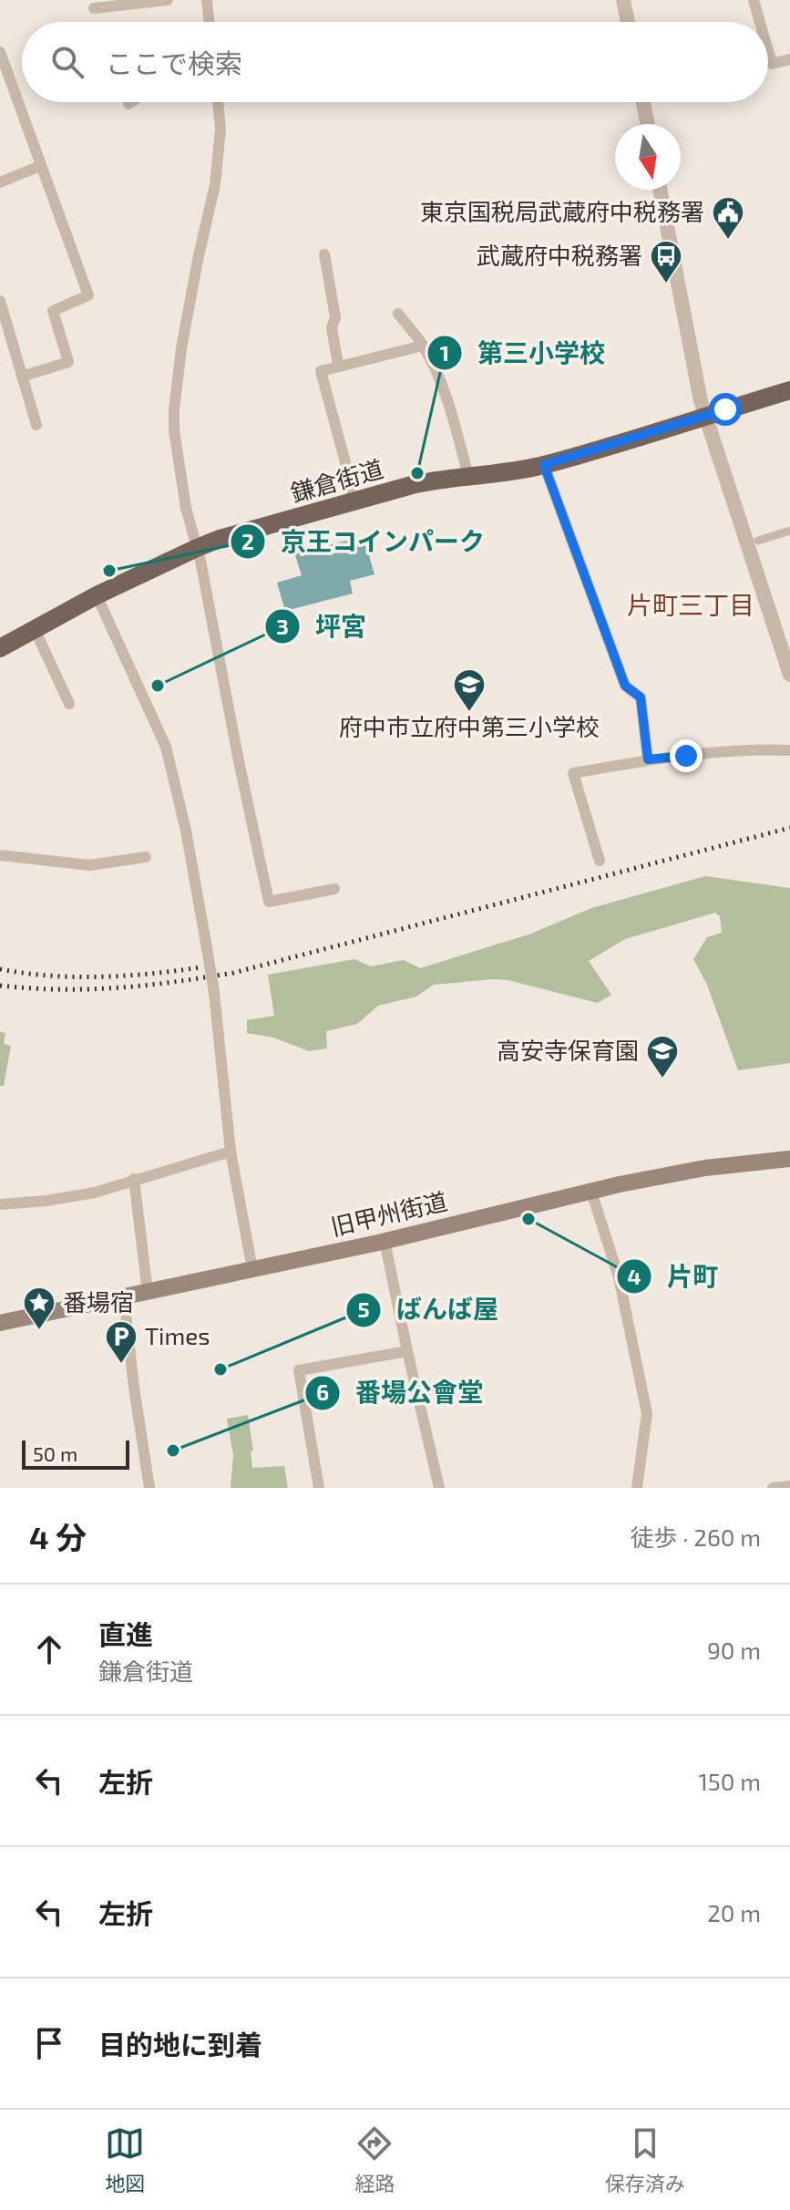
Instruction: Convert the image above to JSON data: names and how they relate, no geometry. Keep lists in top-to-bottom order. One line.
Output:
{"streets":{"main road":["鎌倉街道","旧甲州街道"]},"districts":["片町三丁目"],"places":{"public building":["東京国税局武蔵府中税務署"],"bus stop":["武蔵府中税務署"],"other":["第三小学校","京王コインパーク","坪宮","片町","ばんば屋","番場公會堂"],"school or university":["府中市立府中第三小学校","高安寺保育園"],"place":["番場宿"],"parking":["Times"]},"scale_bar":"50 m","north":"bottom","page":{"search":"ここで検索","scale":"50 m","heading":["4 分","徒歩 · 260 m"],"list":[["直進","鎌倉街道","90 m"],["左折","150 m"],["左折","20 m"],"目的地に到着"],"nav":["地図","経路","保存済み"]}}
